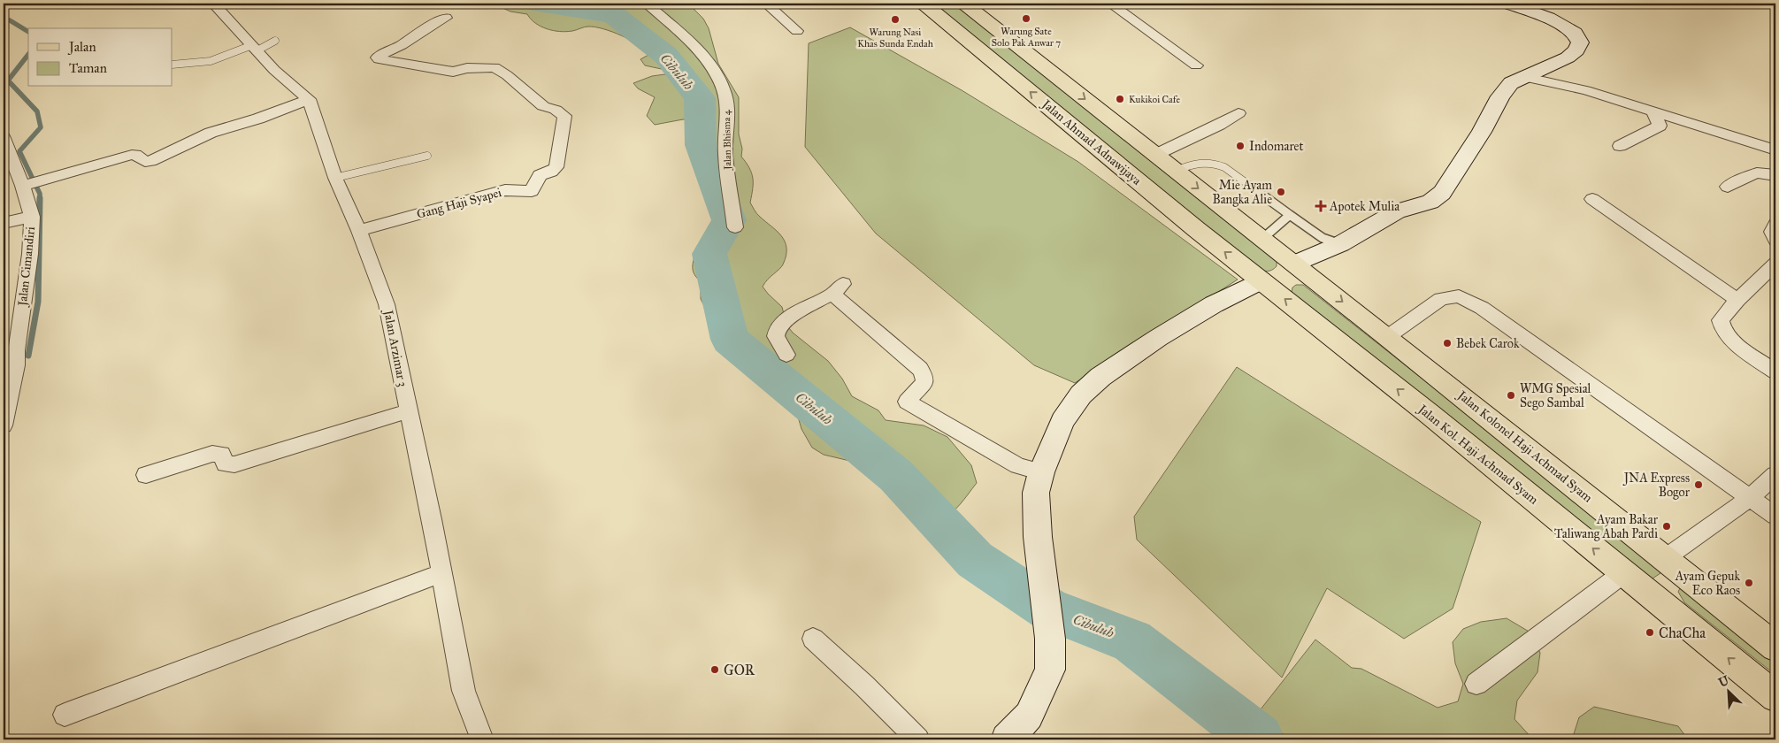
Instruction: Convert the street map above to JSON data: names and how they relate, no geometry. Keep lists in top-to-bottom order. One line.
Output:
{"streets":{"main road":["Jalan Ahmad Adnawijaya","Jalan Kolonel Haji Achmad Syam","Jalan Kol. Haji Achmad Syam"],"street":["Jalan Bhisma 4","Gang Haji Syapei","Jalan Cimandiri","Jalan Arzimar 3"]},"crossings":[["Jalan Ahmad Adnawijaya","Jalan Kol. Haji Achmad Syam"],["Gang Haji Syapei","Jalan Arzimar 3"]],"one_way":["Jalan Kol. Haji Achmad Syam"],"water":["Cibuluh"],"places":{"other":["Warung Sate Solo Pak Anwar 7","Warung Nasi Khas Sunda Endah","Kukikoi Cafe","Indomaret","Mie Ayam Bangka Alie","Bebek Carok","WMG Spesial Sego Sambal","JNA Express Bogor","Ayam Bakar Taliwang Abah Pardi","Ayam Gepuk Eco Raos","ChaCha","GOR"],"health":["Apotek Mulia"]},"legend":["Jalan","Taman"],"north":"top left"}
